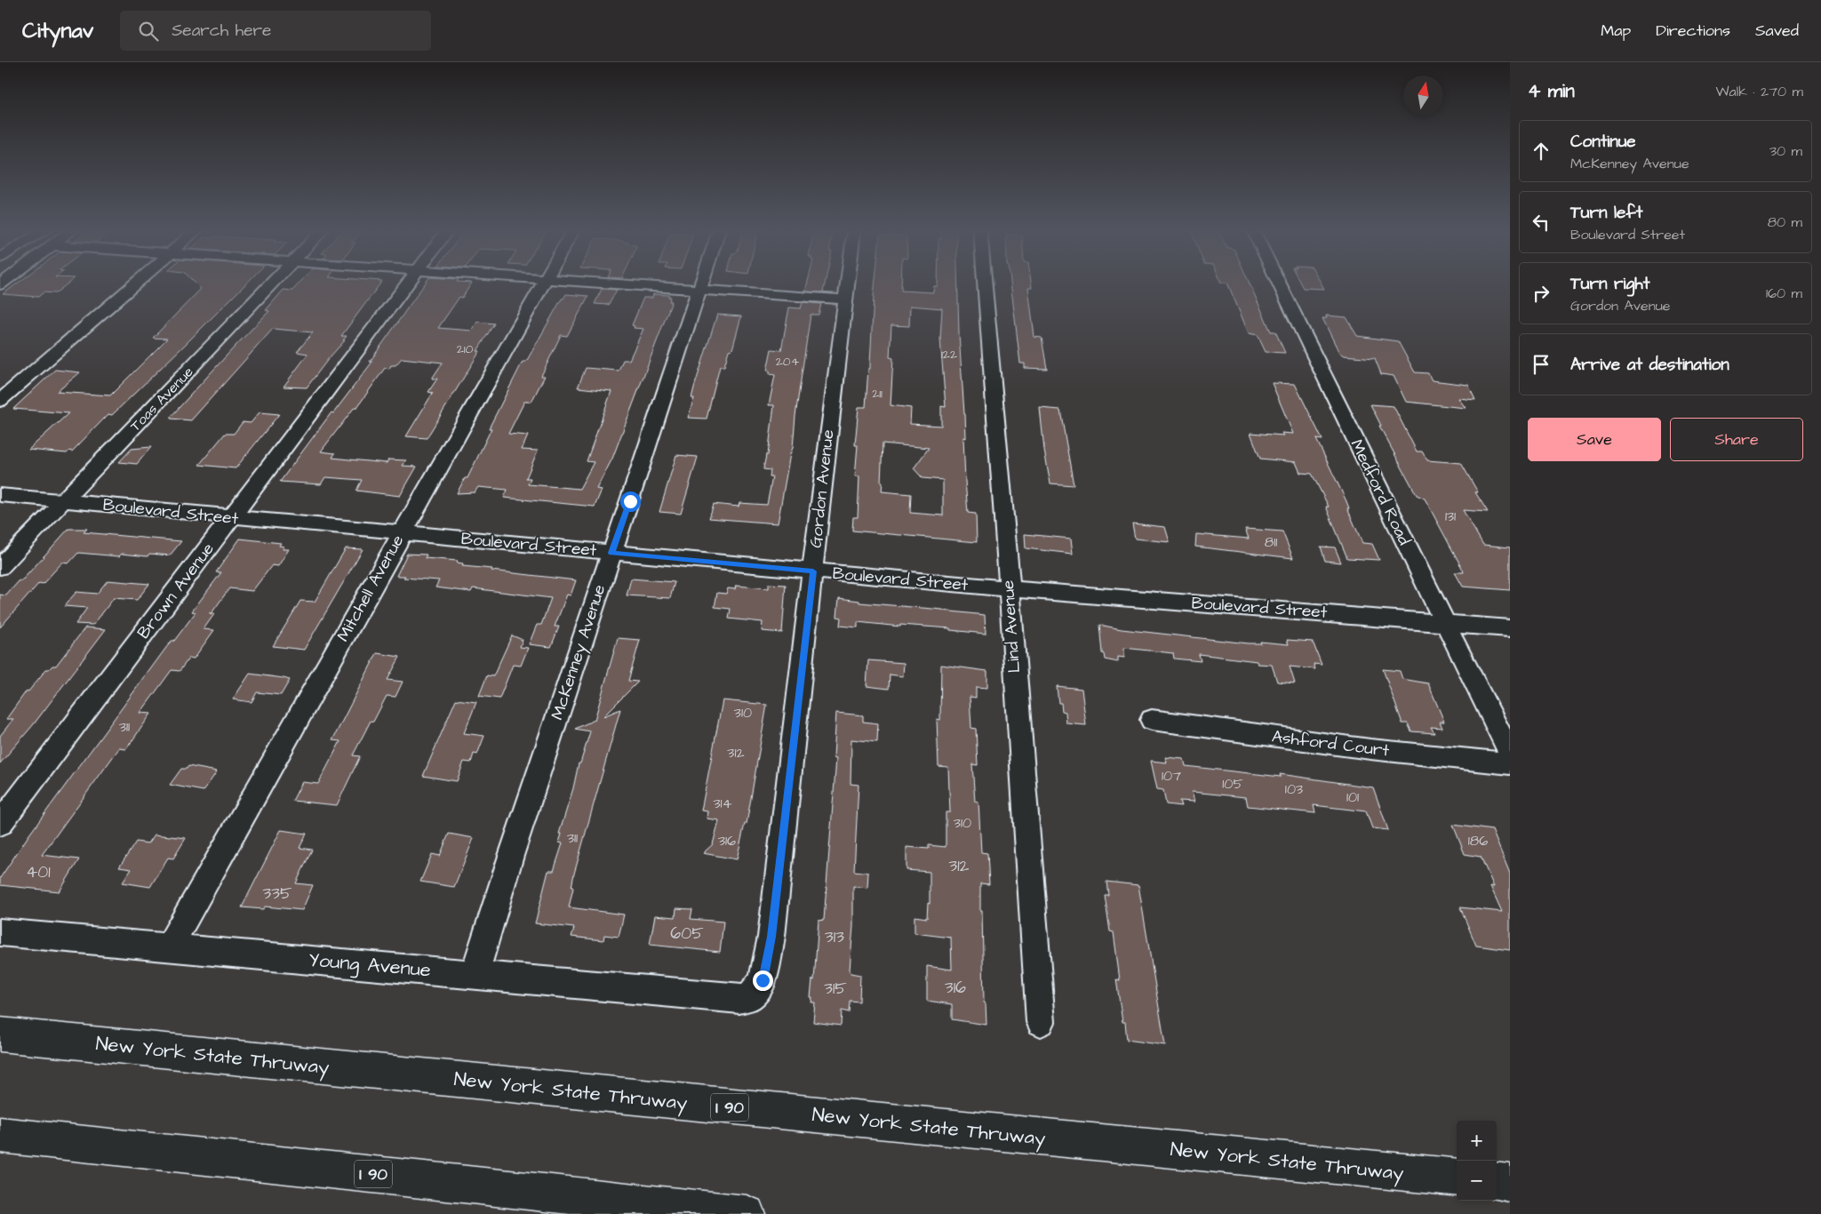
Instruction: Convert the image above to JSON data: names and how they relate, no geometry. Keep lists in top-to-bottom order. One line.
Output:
{"streets":{"highway":["New York State Thruway","I 90"],"street":["Toas Avenue","Gordon Avenue","Medford Road","Boulevard Street","Mitchell Avenue","Brown Avenue","Lind Avenue","McKenney Avenue","Ashford Court","Young Avenue"]},"crossings":[["Toas Avenue","Boulevard Street"],["Gordon Avenue","Boulevard Street"],["Gordon Avenue","Young Avenue"],["Medford Road","Boulevard Street"],["Boulevard Street","Mitchell Avenue"],["Boulevard Street","Brown Avenue"],["Boulevard Street","Lind Avenue"],["Boulevard Street","McKenney Avenue"],["Mitchell Avenue","Young Avenue"],["McKenney Avenue","Young Avenue"]],"house_numbers":["210","122","204","211","131","811","310","311","312","107","105","103","101","314","310","311","316","186","312","401","335","605","313","316","315"],"north":"top","page":{"header":"Citynav","search":"Search here","nav":["Map","Directions","Saved"],"heading":["4 min","Walk · 270 m"],"list":[["Continue","McKenney Avenue","30 m"],["Turn left","Boulevard Street","80 m"],["Turn right","Gordon Avenue","160 m"],"Arrive at destination"],"buttons":["Save","Share"],"map_buttons":["+","−"]}}
